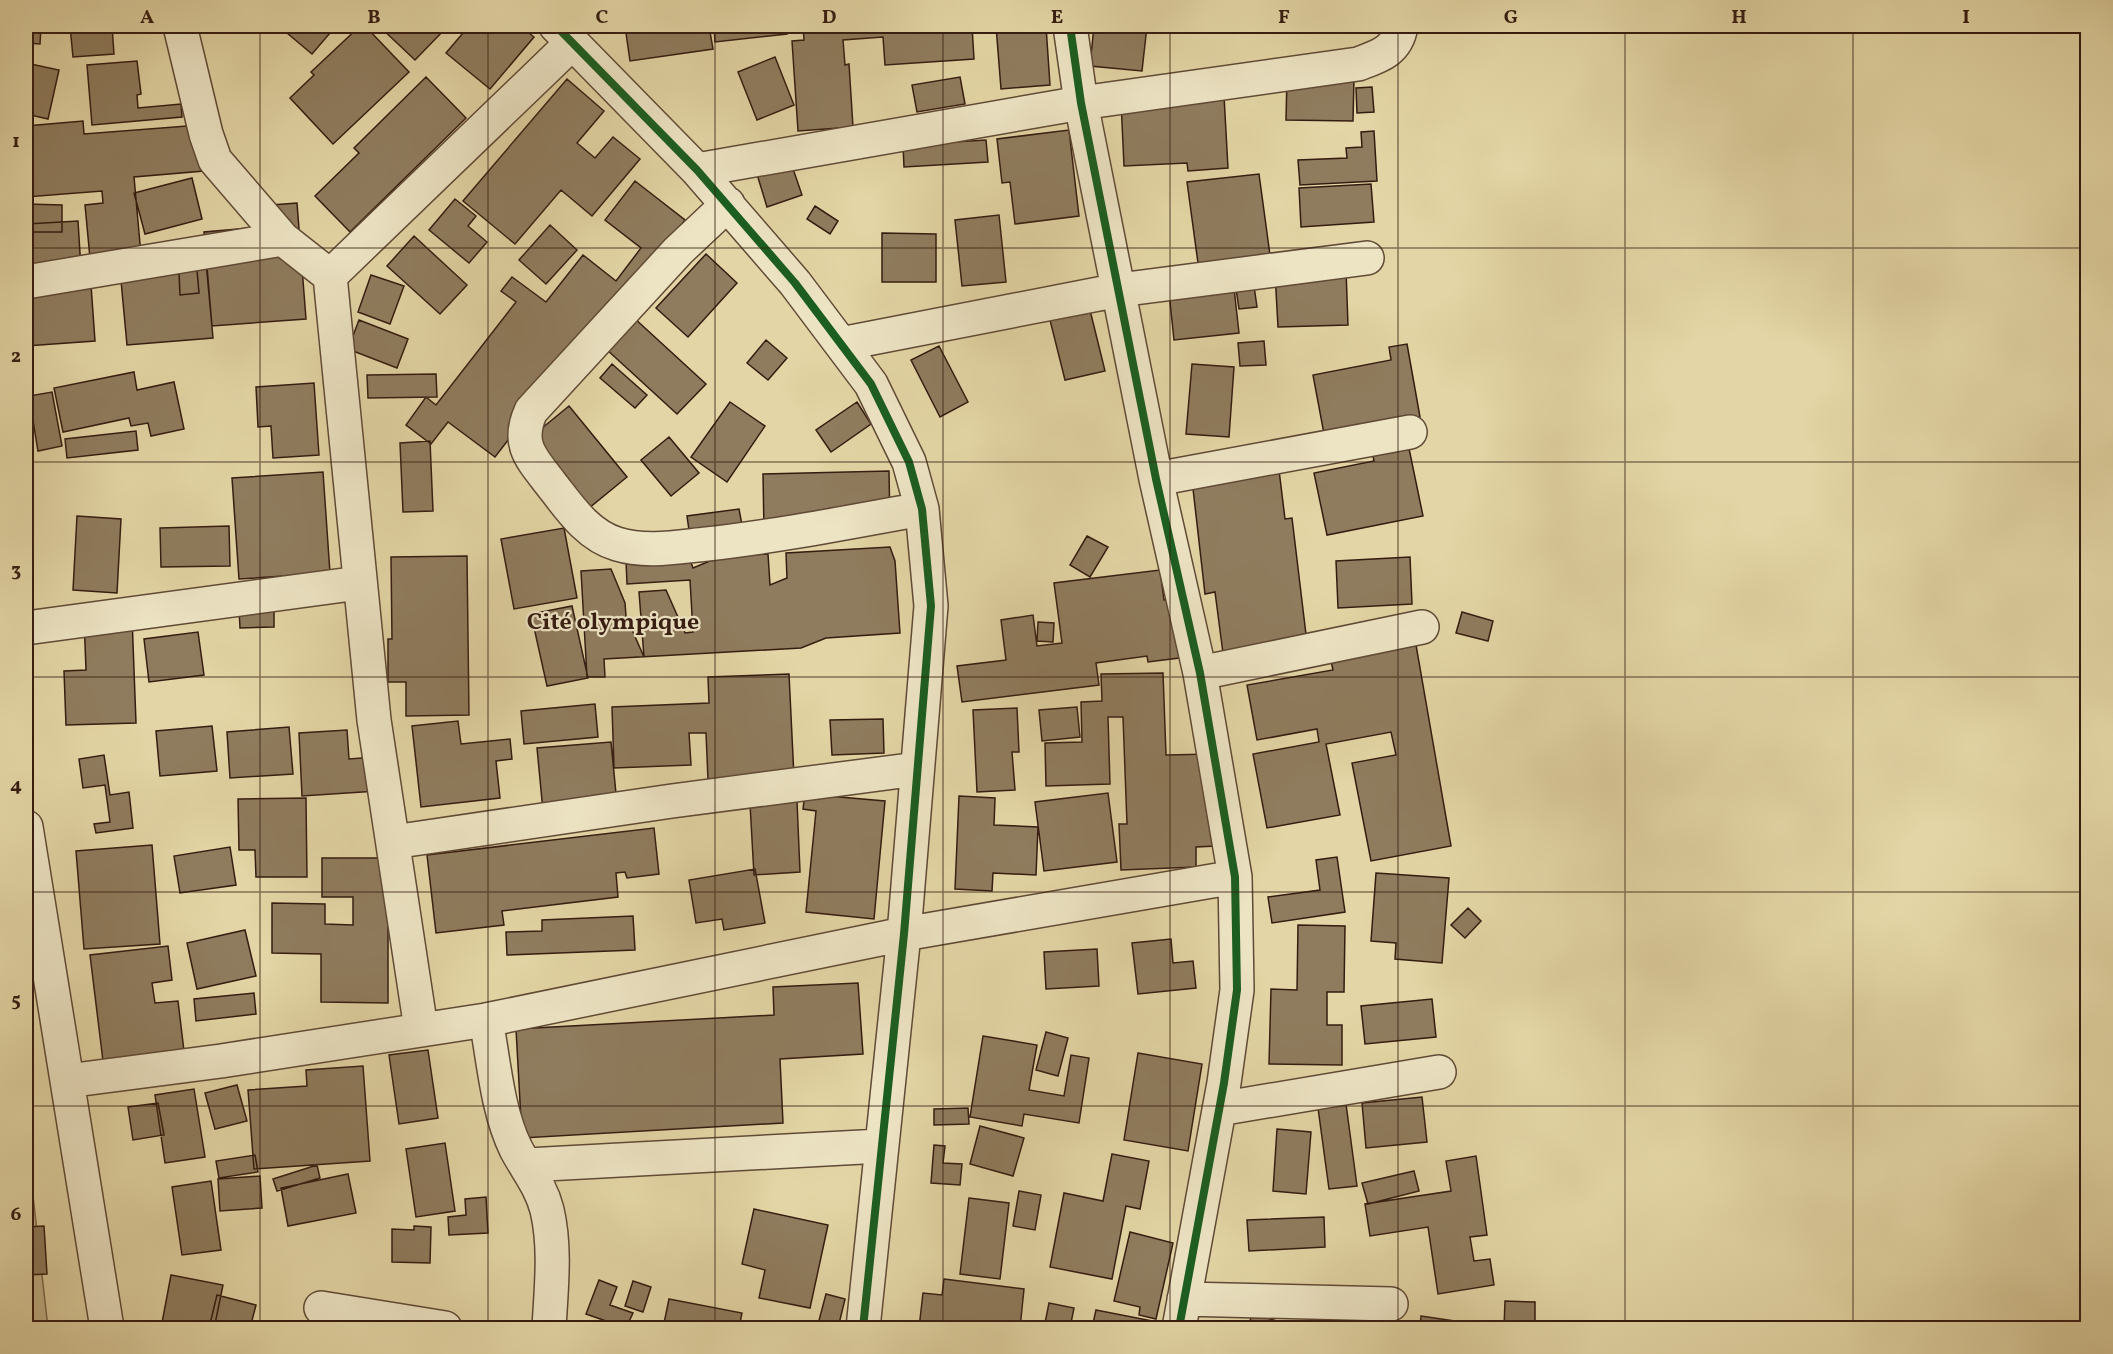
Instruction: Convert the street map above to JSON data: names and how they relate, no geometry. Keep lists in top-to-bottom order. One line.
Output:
{"districts":["Cité olympique"],"grid":{"columns":["A","B","C","D","E","F","G","H","I"],"rows":["1","2","3","4","5","6"]}}
